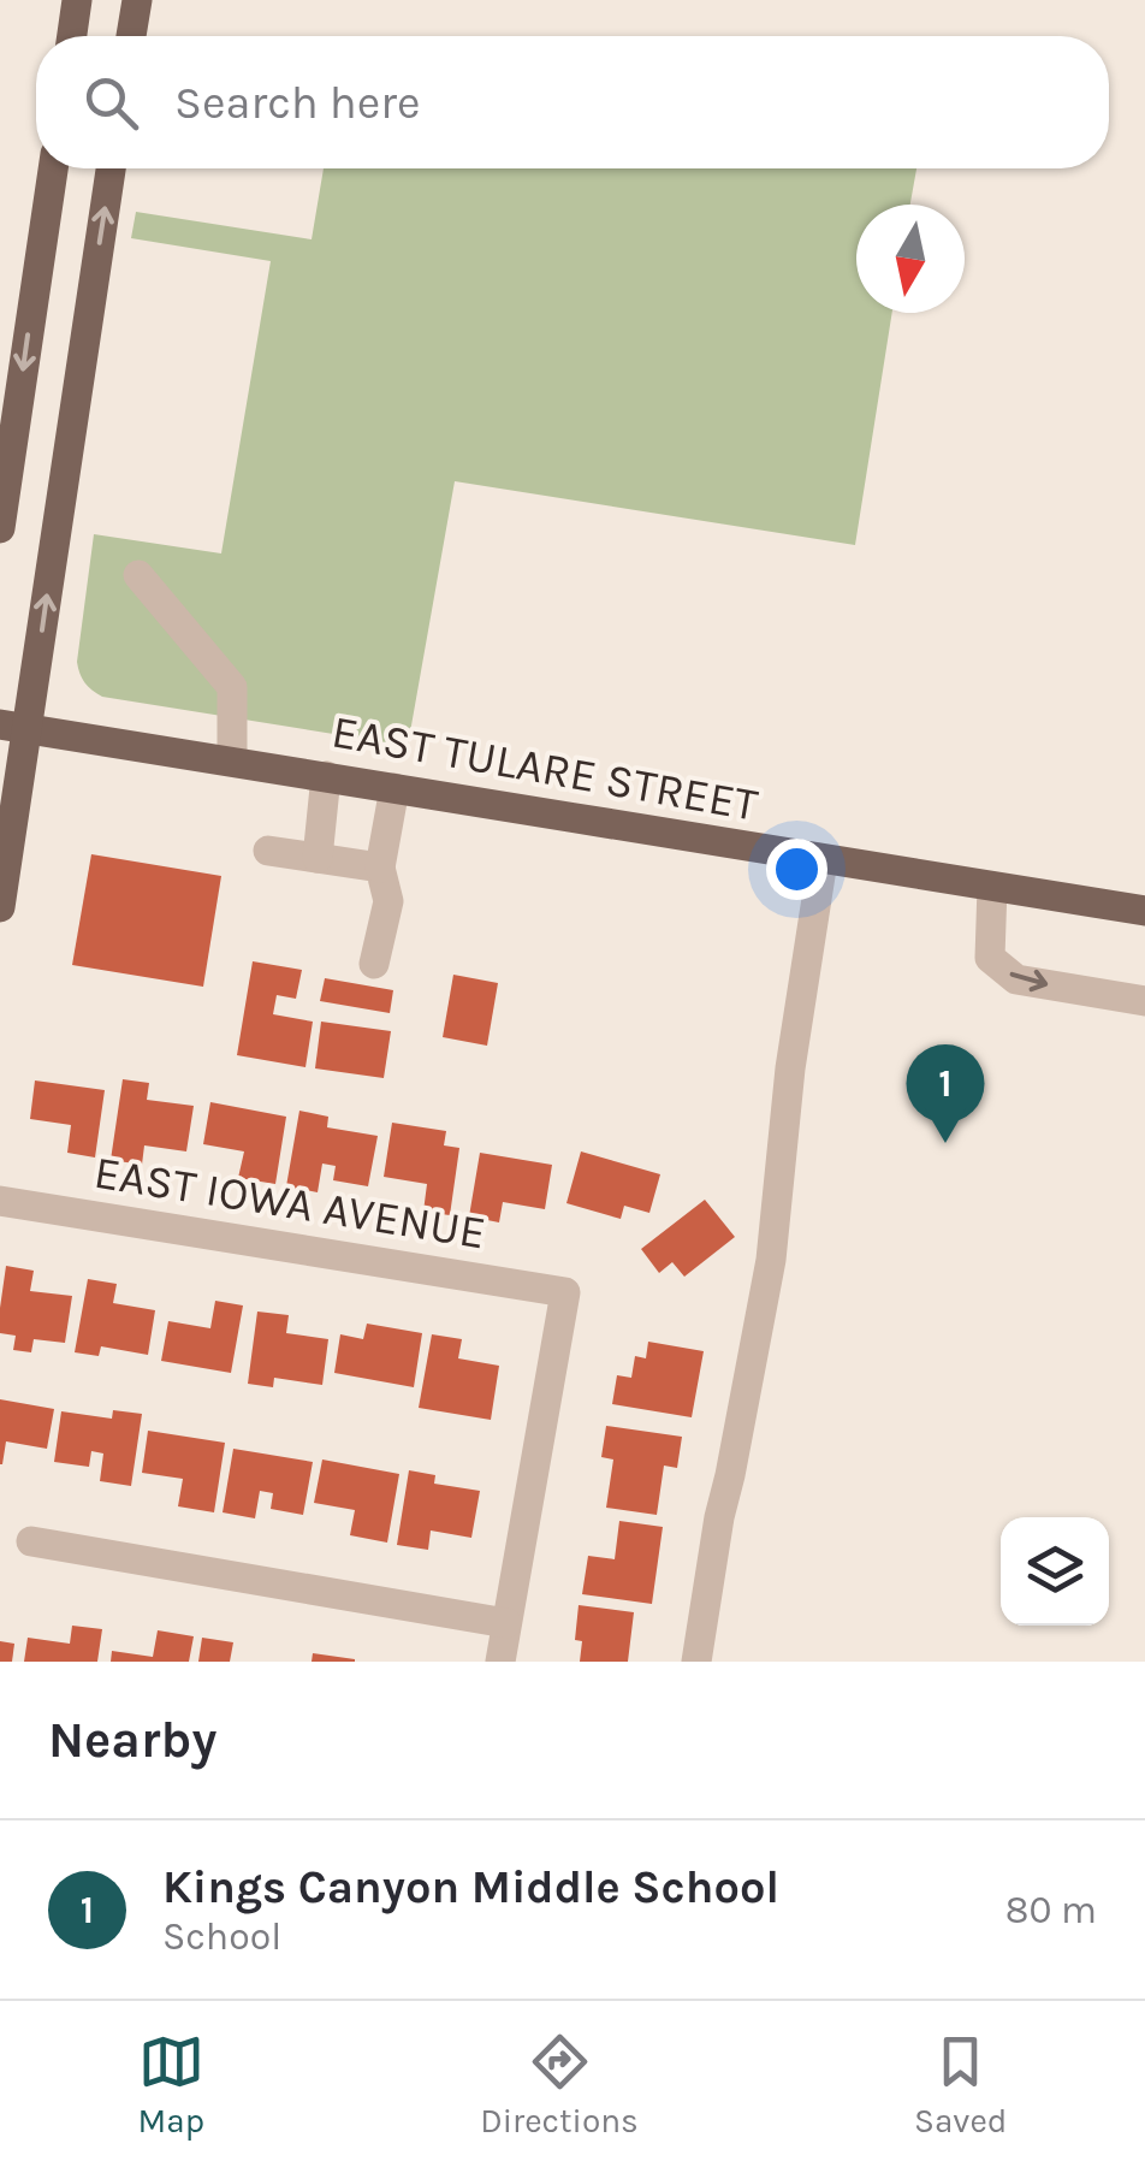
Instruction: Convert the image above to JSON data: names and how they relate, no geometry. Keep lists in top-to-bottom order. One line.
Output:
{"streets":{"main road":["EAST TULARE STREET"],"street":["EAST IOWA AVENUE"]},"north":"bottom","page":{"search":"Search here","pins":"1","heading":"Nearby","list":[{"mark":"1","name":"Kings Canyon Middle School","note":"School","value":"80 m"}],"nav":["Map","Directions","Saved"]}}
